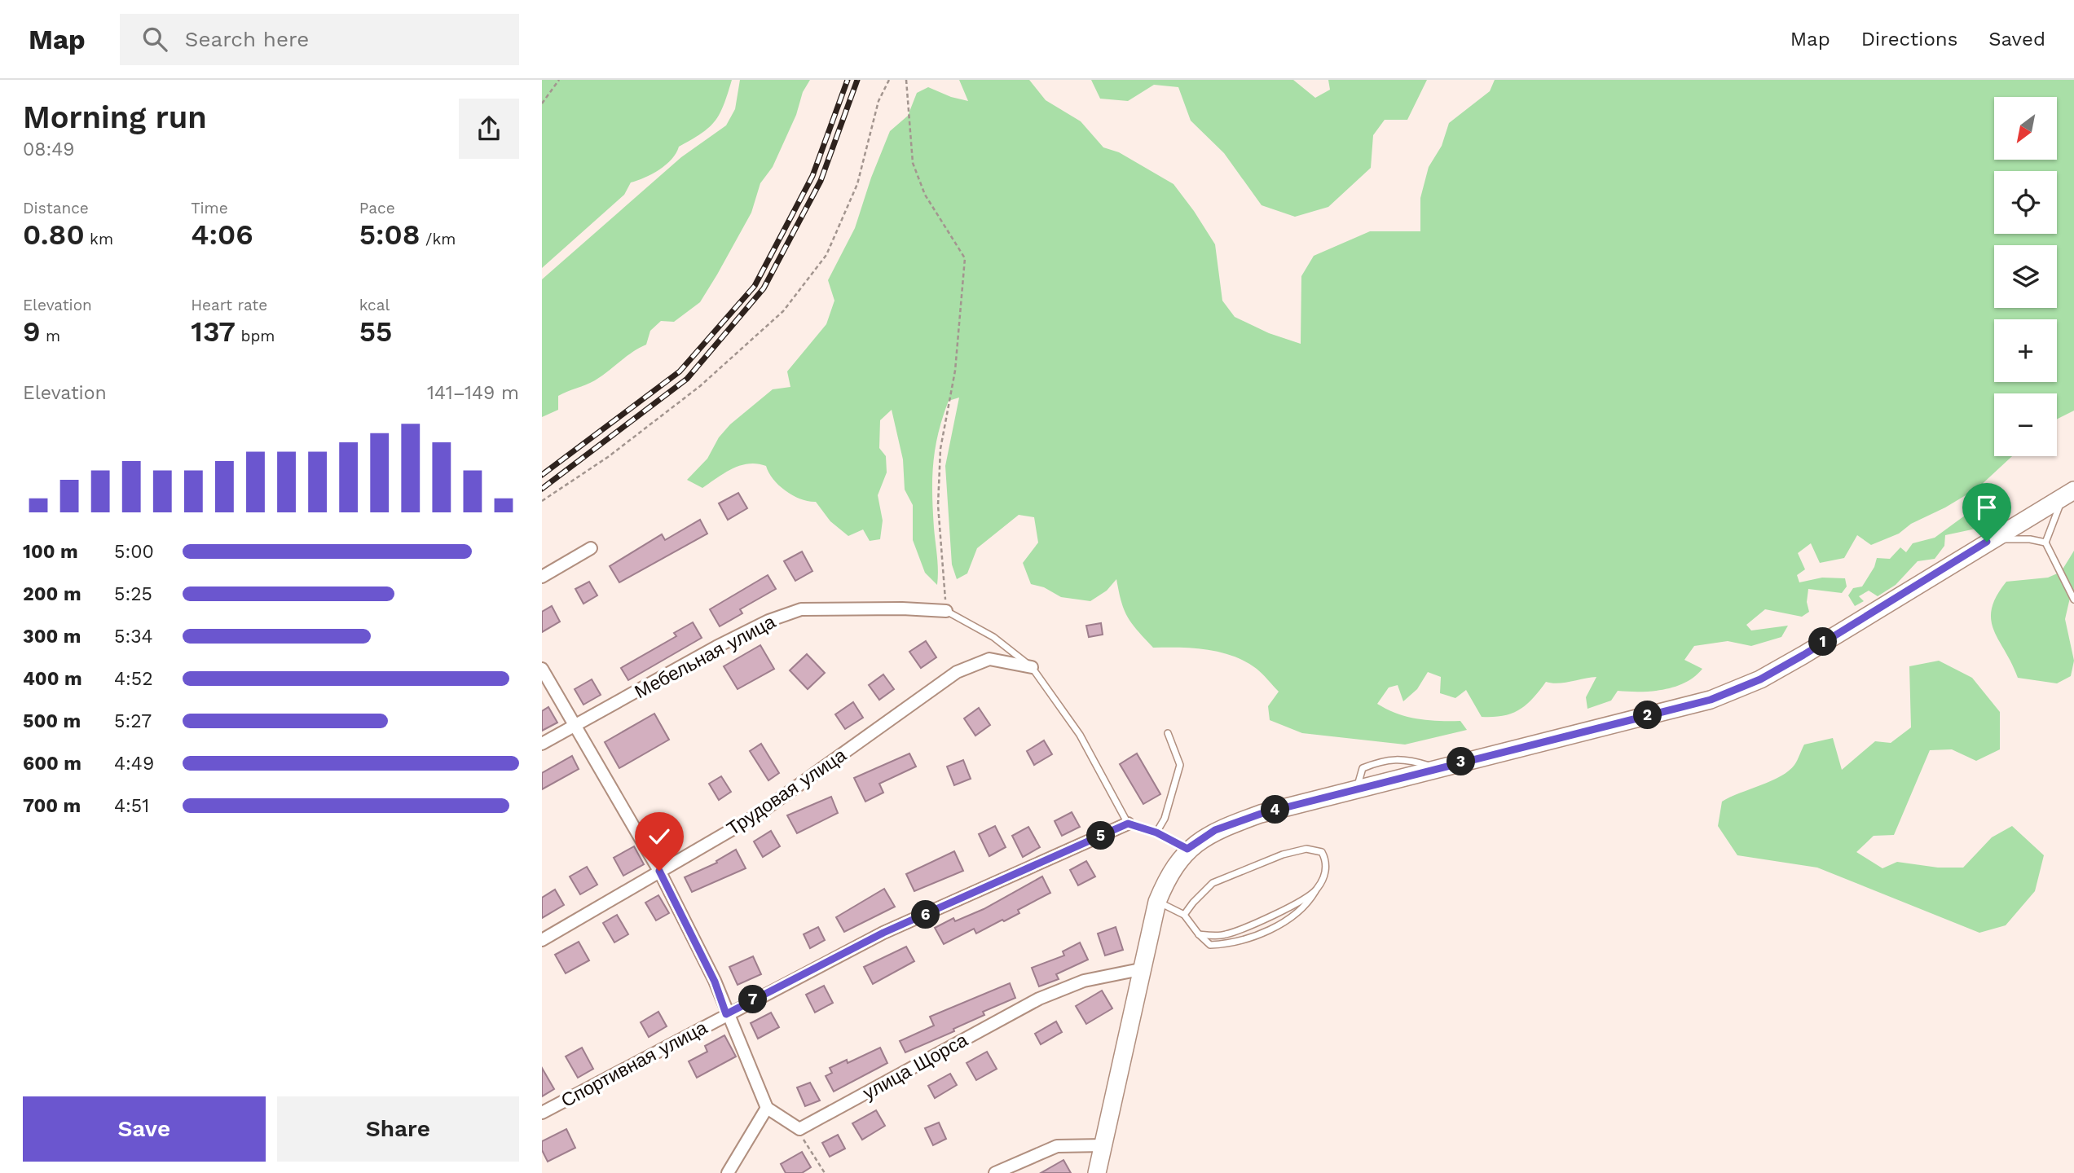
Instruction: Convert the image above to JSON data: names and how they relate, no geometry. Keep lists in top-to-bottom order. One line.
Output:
{"streets":{"street":["Мебельная улица","Трудовая улица","Спортивная улица","улица Щорса"]},"north":"bottom left","page":{"header":"Map","search":"Search here","nav":["Map","Directions","Saved"],"heading":["Morning run","08:49"],"map_buttons":["+","−"],"stats":[["Distance","0.80 km"],["Time","4:06"],["Pace","5:08 /km"],["Elevation","9 m"],["Heart rate","137 bpm"],["kcal","55"]],"chart":["Elevation","141–149 m"],"list":[{"name":"100 m","note":"5:00"},{"name":"200 m","note":"5:25"},{"name":"300 m","note":"5:34"},{"name":"400 m","note":"4:52"},{"name":"500 m","note":"5:27"},{"name":"600 m","note":"4:49"},{"name":"700 m","note":"4:51"}],"pins":["1","2","3","4","5","6","7"],"buttons":["Save","Share"]}}
